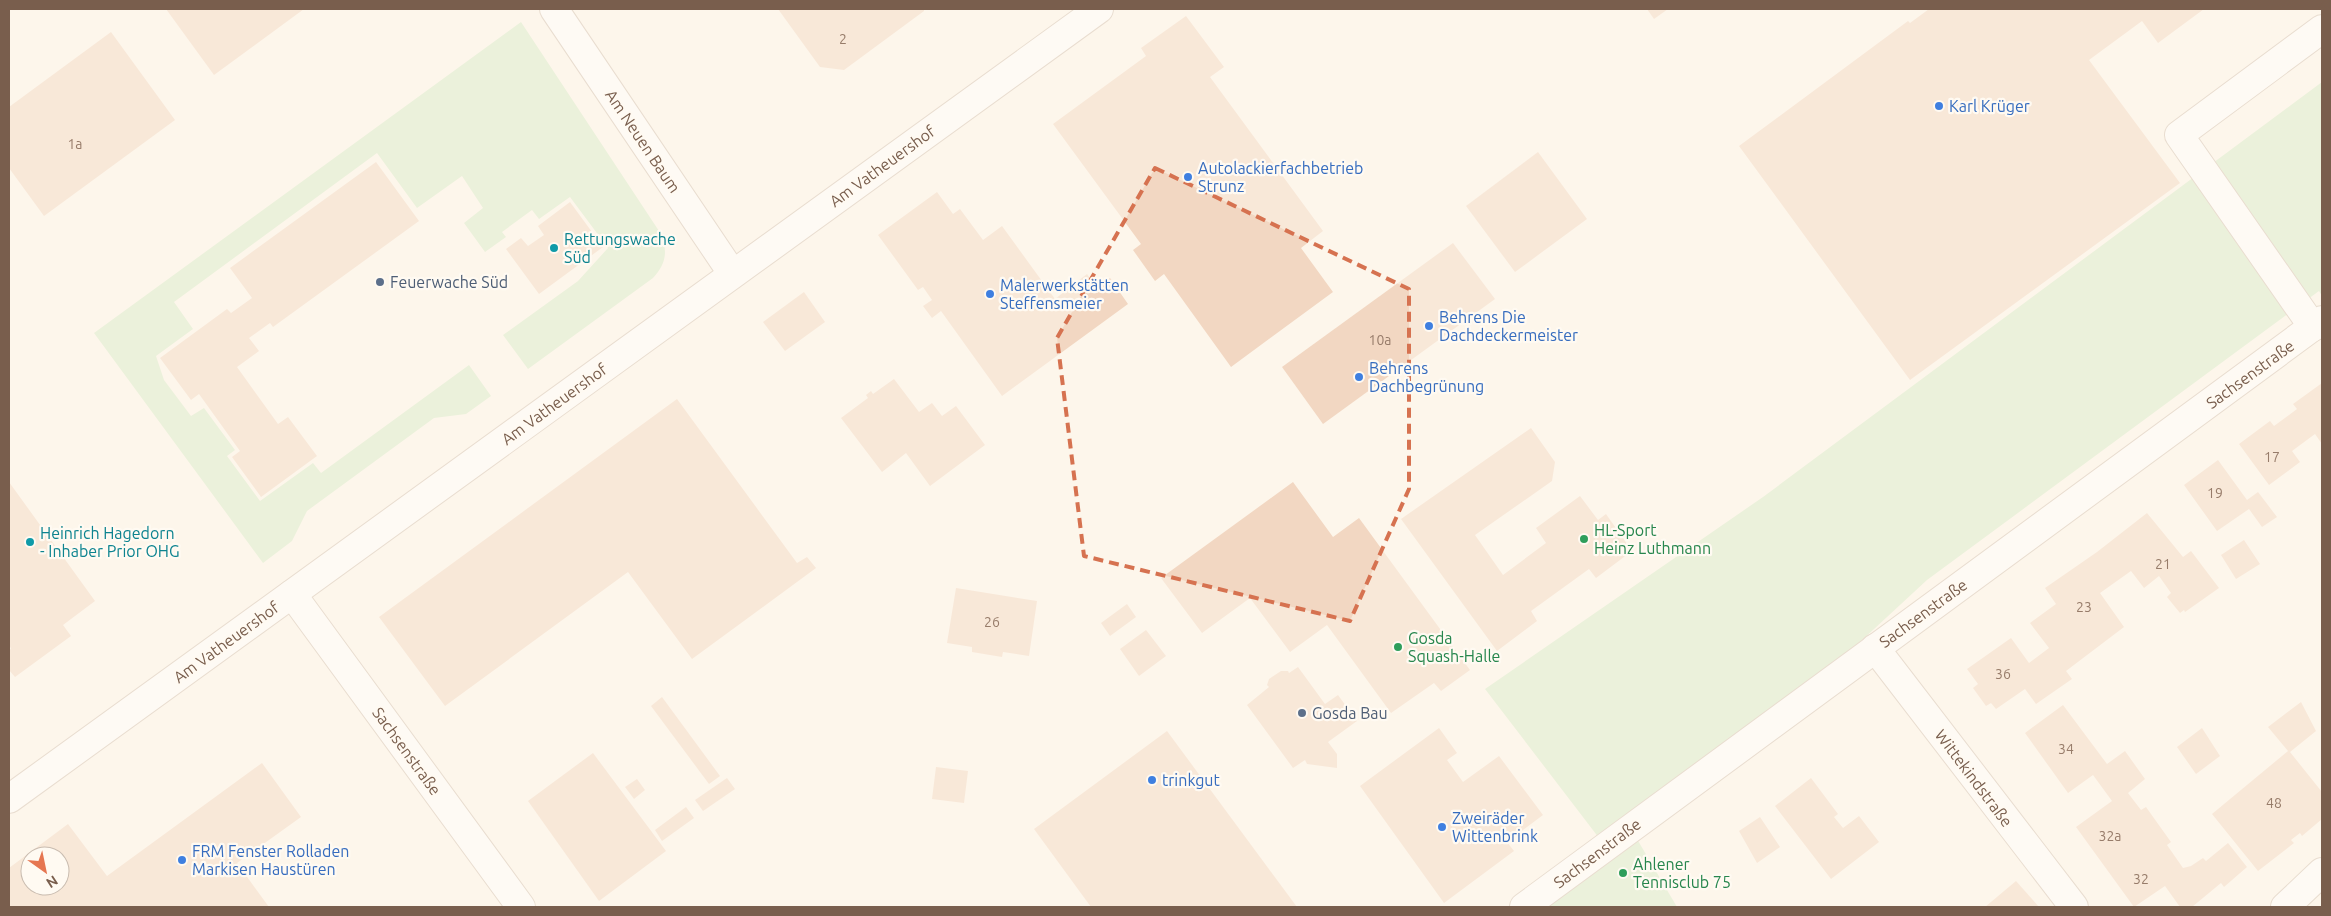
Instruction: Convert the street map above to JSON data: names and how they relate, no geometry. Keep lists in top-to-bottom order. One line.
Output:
{"streets":{"street":["Am Neuen Baum","Am Vatheuershof","Sachsenstraße","Wittekindstraße"]},"crossings":[["Am Neuen Baum","Am Vatheuershof"],["Am Vatheuershof","Sachsenstraße"],["Sachsenstraße","Wittekindstraße"]],"places":["Karl Krüger","Autolackierfachbetrieb Strunz","Rettungswache Süd","Feuerwache Süd","Malerwerkstätten Steffensmeier","Behrens Die Dachdeckermeister","Behrens Dachbegrünung","HL-Sport Heinz Luthmann","Heinrich Hagedorn - Inhaber Prior OHG","Gosda Squash-Halle","Gosda Bau","trinkgut","Zweiräder Wittenbrink","FRM Fenster Rolladen Markisen Haustüren","Ahlener Tennisclub 75"],"house_numbers":["2","1a","10a","17","19","21","23","26","36","34","48","32a","32"],"north":"bottom right"}
